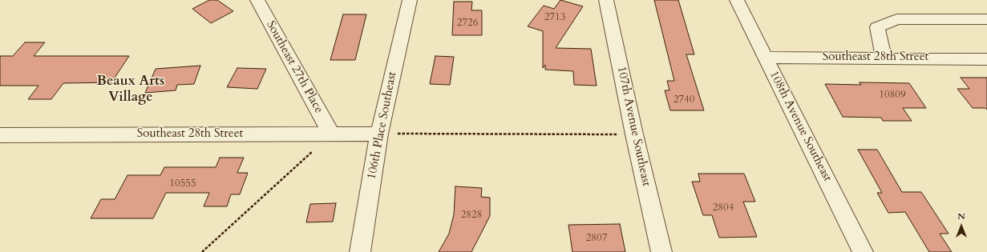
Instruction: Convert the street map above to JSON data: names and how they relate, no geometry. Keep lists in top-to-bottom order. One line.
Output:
{"streets":{"street":["Southeast 28th Street","Southeast 27th Place","106th Place Southeast","107th Avenue Southeast","108th Avenue Southeast"]},"crossings":[["Southeast 28th Street","Southeast 27th Place"],["Southeast 28th Street","106th Place Southeast"],["Southeast 28th Street","108th Avenue Southeast"]],"districts":["Beaux Arts Village"],"house_numbers":["2713","2726","10809","2740","10555","2804","2828","2807"],"north":"top"}
